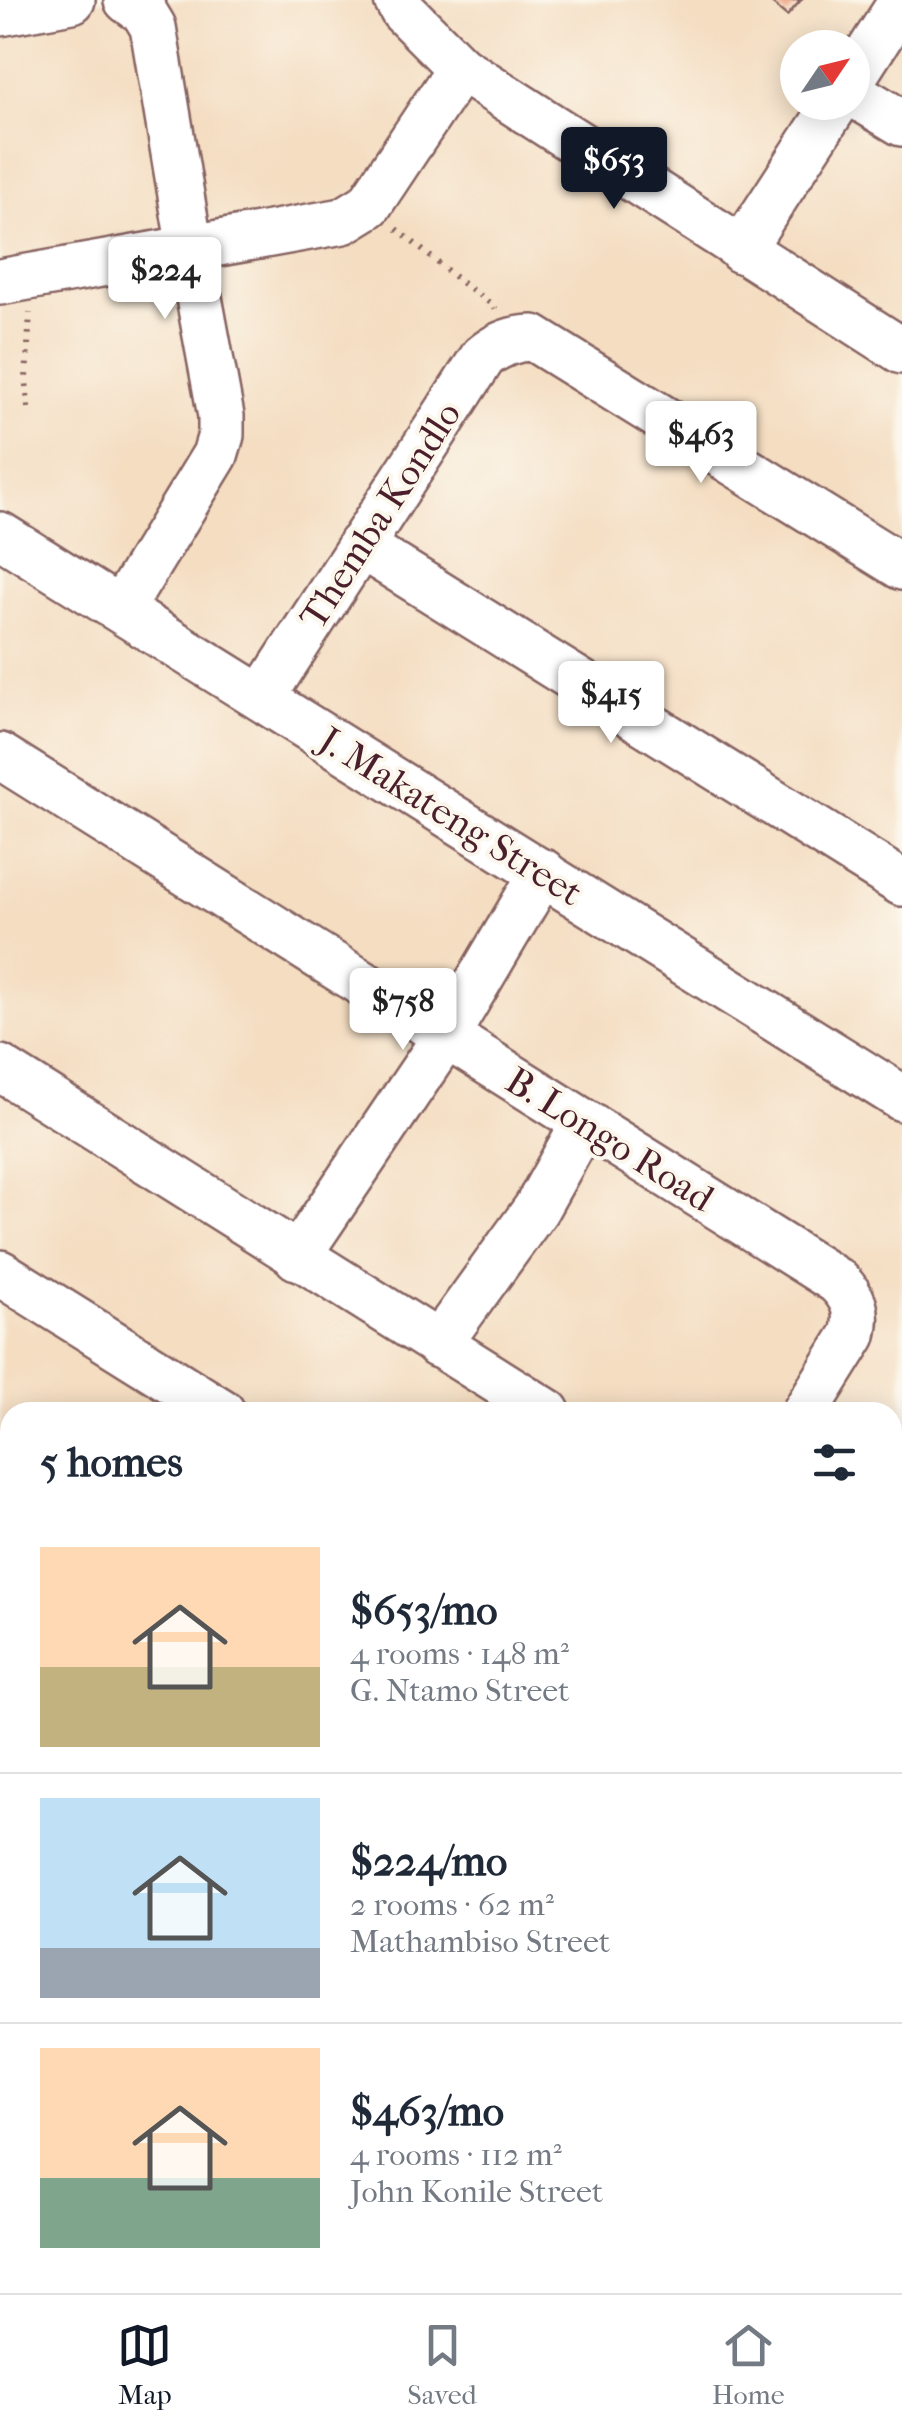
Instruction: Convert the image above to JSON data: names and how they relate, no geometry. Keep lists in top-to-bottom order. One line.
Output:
{"streets":{"street":["Themba Kondlo","J. Makateng Street","B. Longo Road"]},"crossings":[["Themba Kondlo","J. Makateng Street"]],"north":"top right","page":{"price":["$653","$224","$463","$415","$758"],"heading":"5 homes","list":[{"name":"$653/mo","note":"4 rooms · 148 m² · G. Ntamo Street"},{"name":"$224/mo","note":"2 rooms · 62 m² · Mathambiso Street"},{"name":"$463/mo","note":"4 rooms · 112 m² · John Konile Street"}],"tabs":["Map","Saved","Home"]}}
